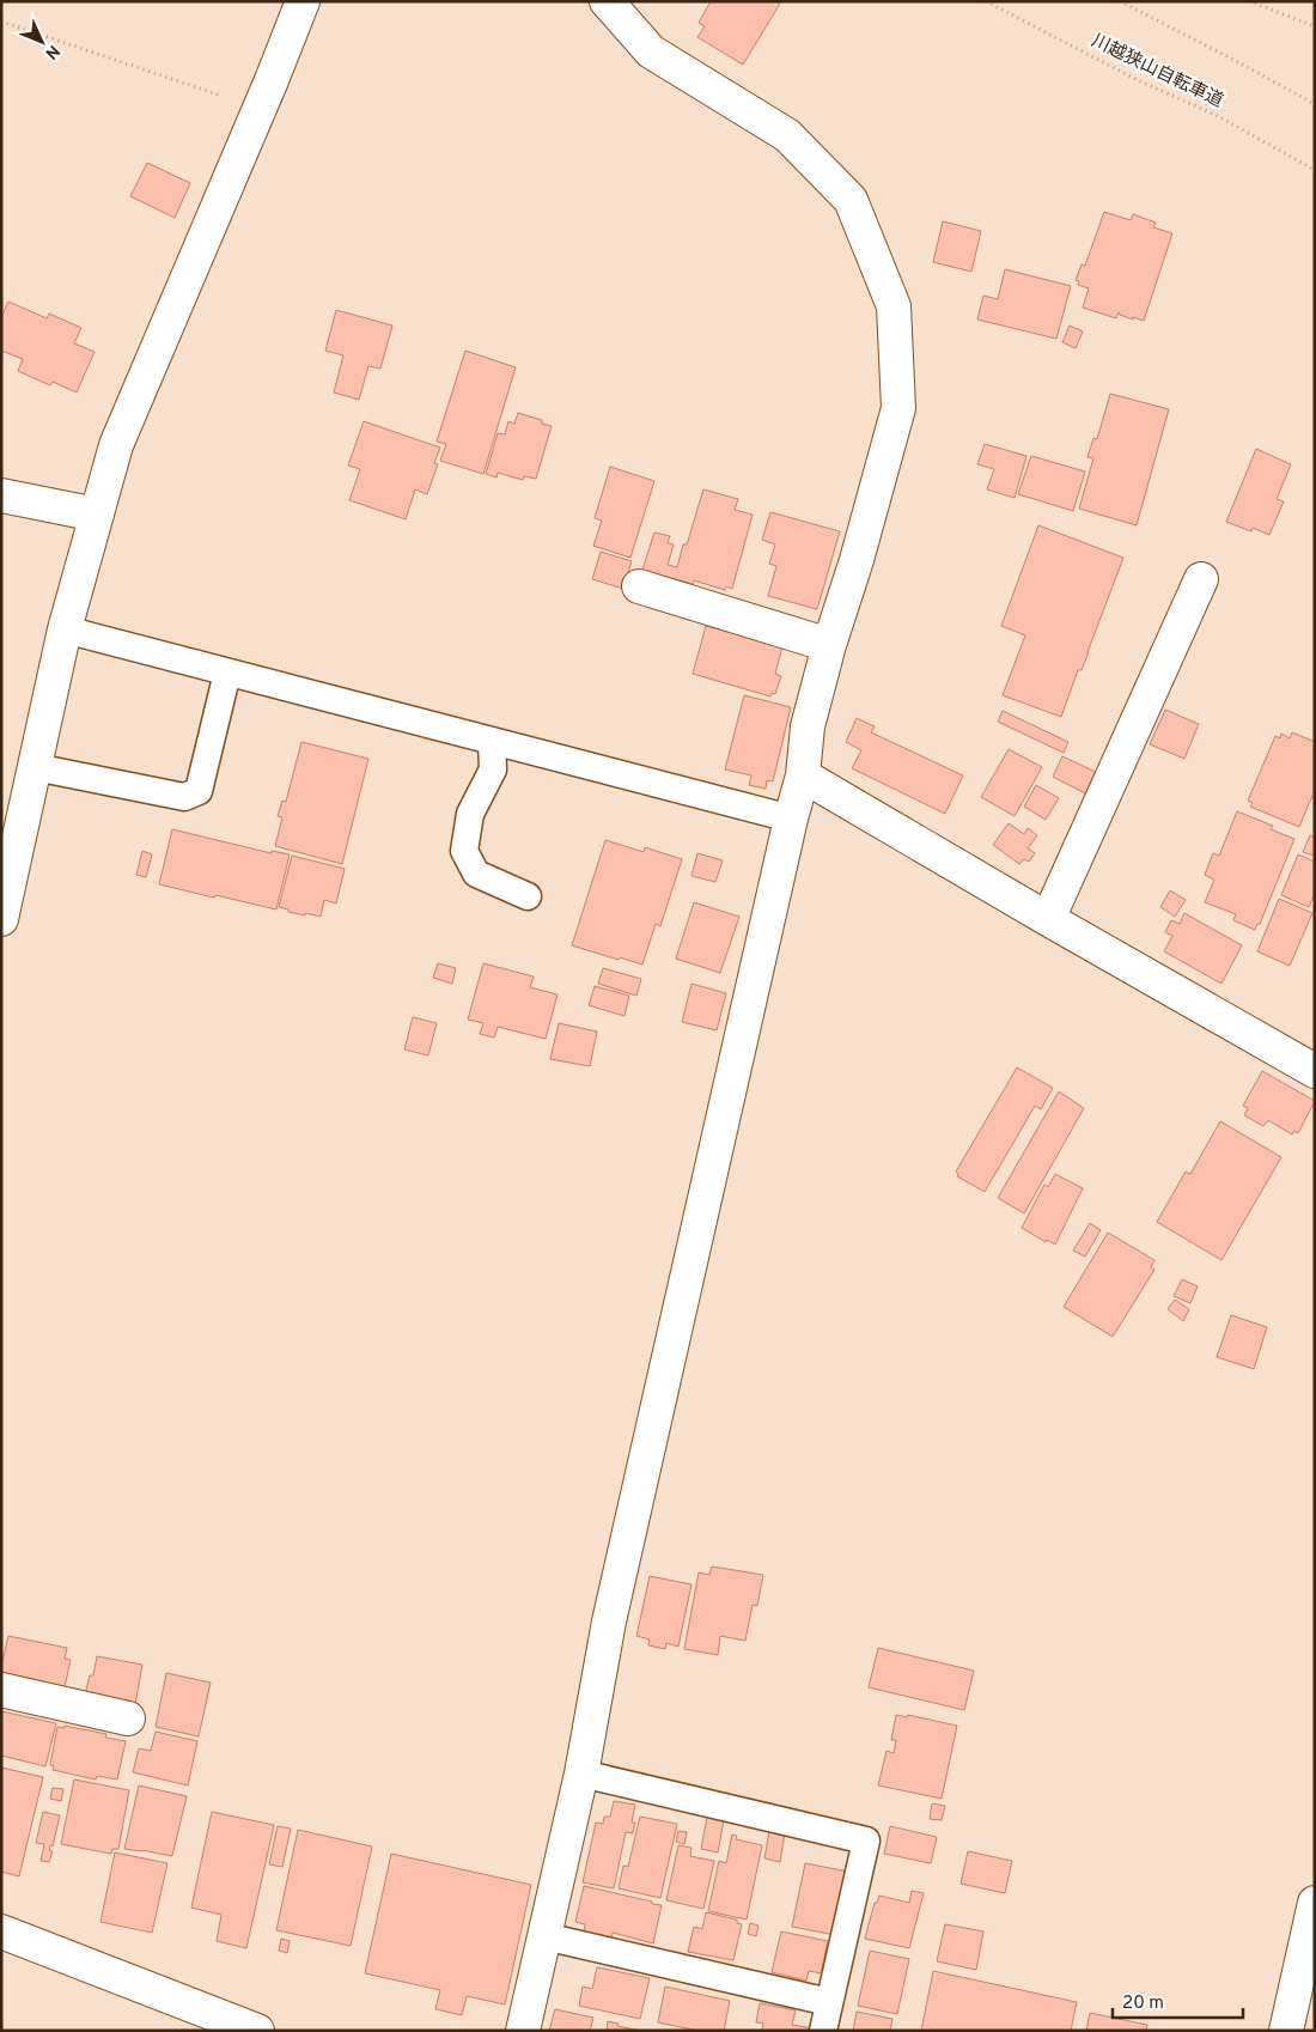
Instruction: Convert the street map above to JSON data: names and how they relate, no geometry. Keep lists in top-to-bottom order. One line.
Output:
{"streets":{"path":["川越狭山自転車道"]},"scale_bar":"20 m","north":"bottom right"}
